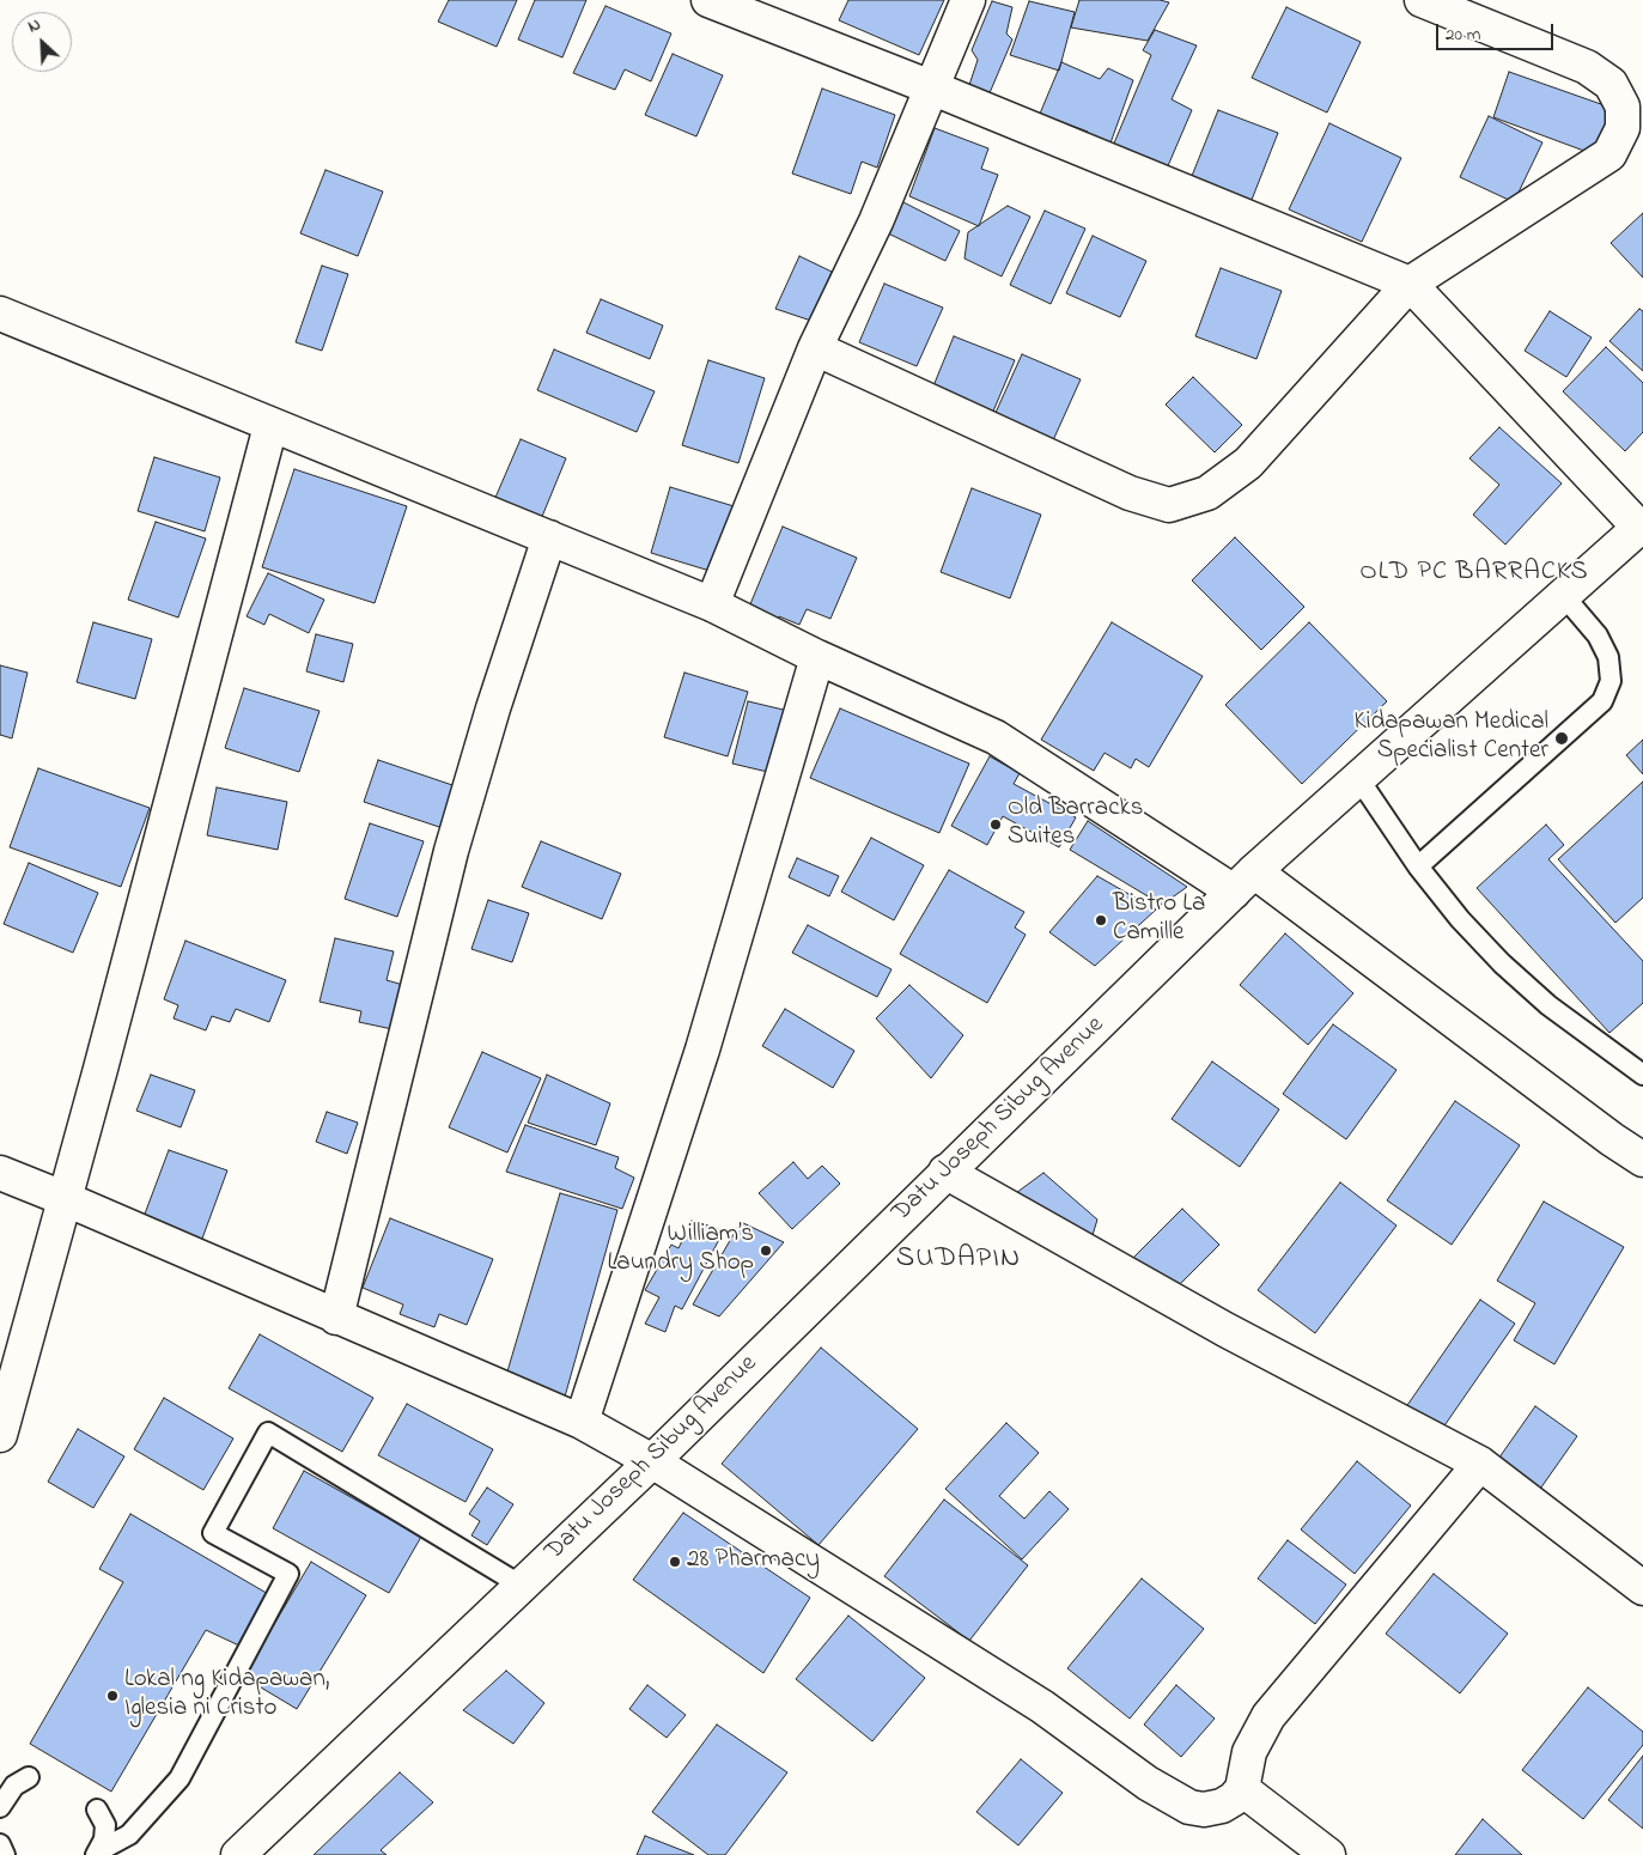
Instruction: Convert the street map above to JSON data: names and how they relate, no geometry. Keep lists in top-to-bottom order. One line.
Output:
{"streets":{"street":["Datu Joseph Sibug Avenue"]},"districts":["OLD PC BARRACKS","SUDAPIN"],"places":["Kidapawan Medical Specialist Center","Old Barracks Suites","Bistro La Camille","William’s Laundry Shop","28 Pharmacy","Lokal ng Kidapawan, Iglesia ni Cristo"],"scale_bar":"20 m","north":"top left"}
